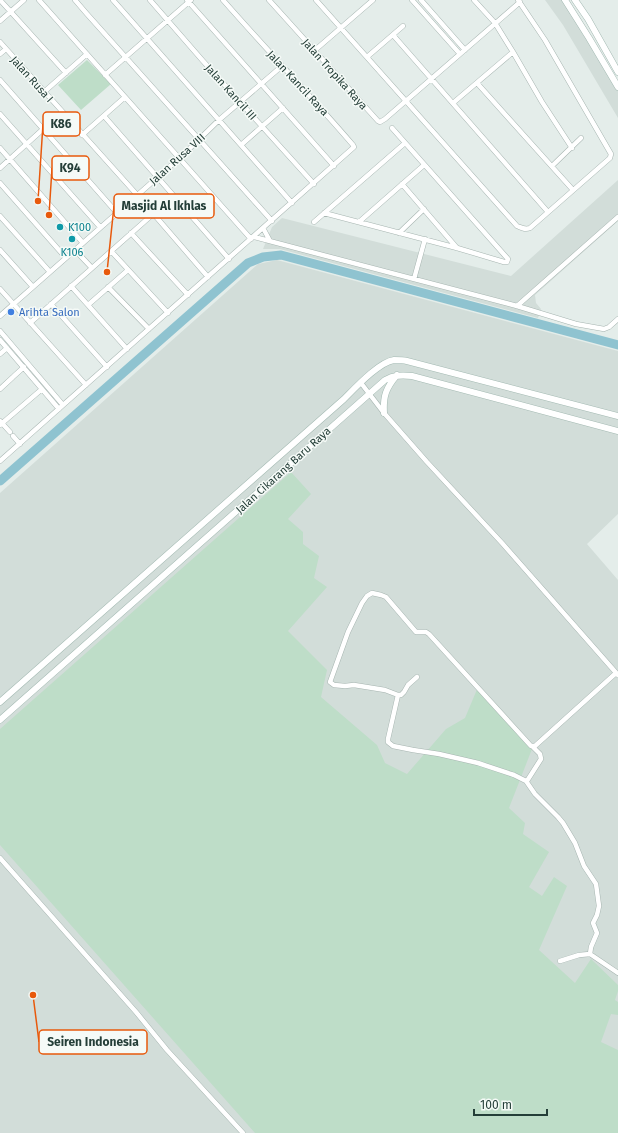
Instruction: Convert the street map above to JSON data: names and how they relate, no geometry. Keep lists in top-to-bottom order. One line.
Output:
{"streets":{"main road":["Jalan Cikarang Baru Raya"],"street":["Jalan Tropika Raya","Jalan Rusa I","Jalan Kancil Raya","Jalan Kancil III","Jalan Rusa VIII"]},"crossings":[["Jalan Rusa I","Jalan Rusa VIII"],["Jalan Kancil Raya","Jalan Rusa VIII"],["Jalan Kancil III","Jalan Rusa VIII"]],"places":["K86","K94","K100","K106","Masjid Al Ikhlas","Arihta Salon","Seiren Indonesia"],"scale_bar":"100 m"}
